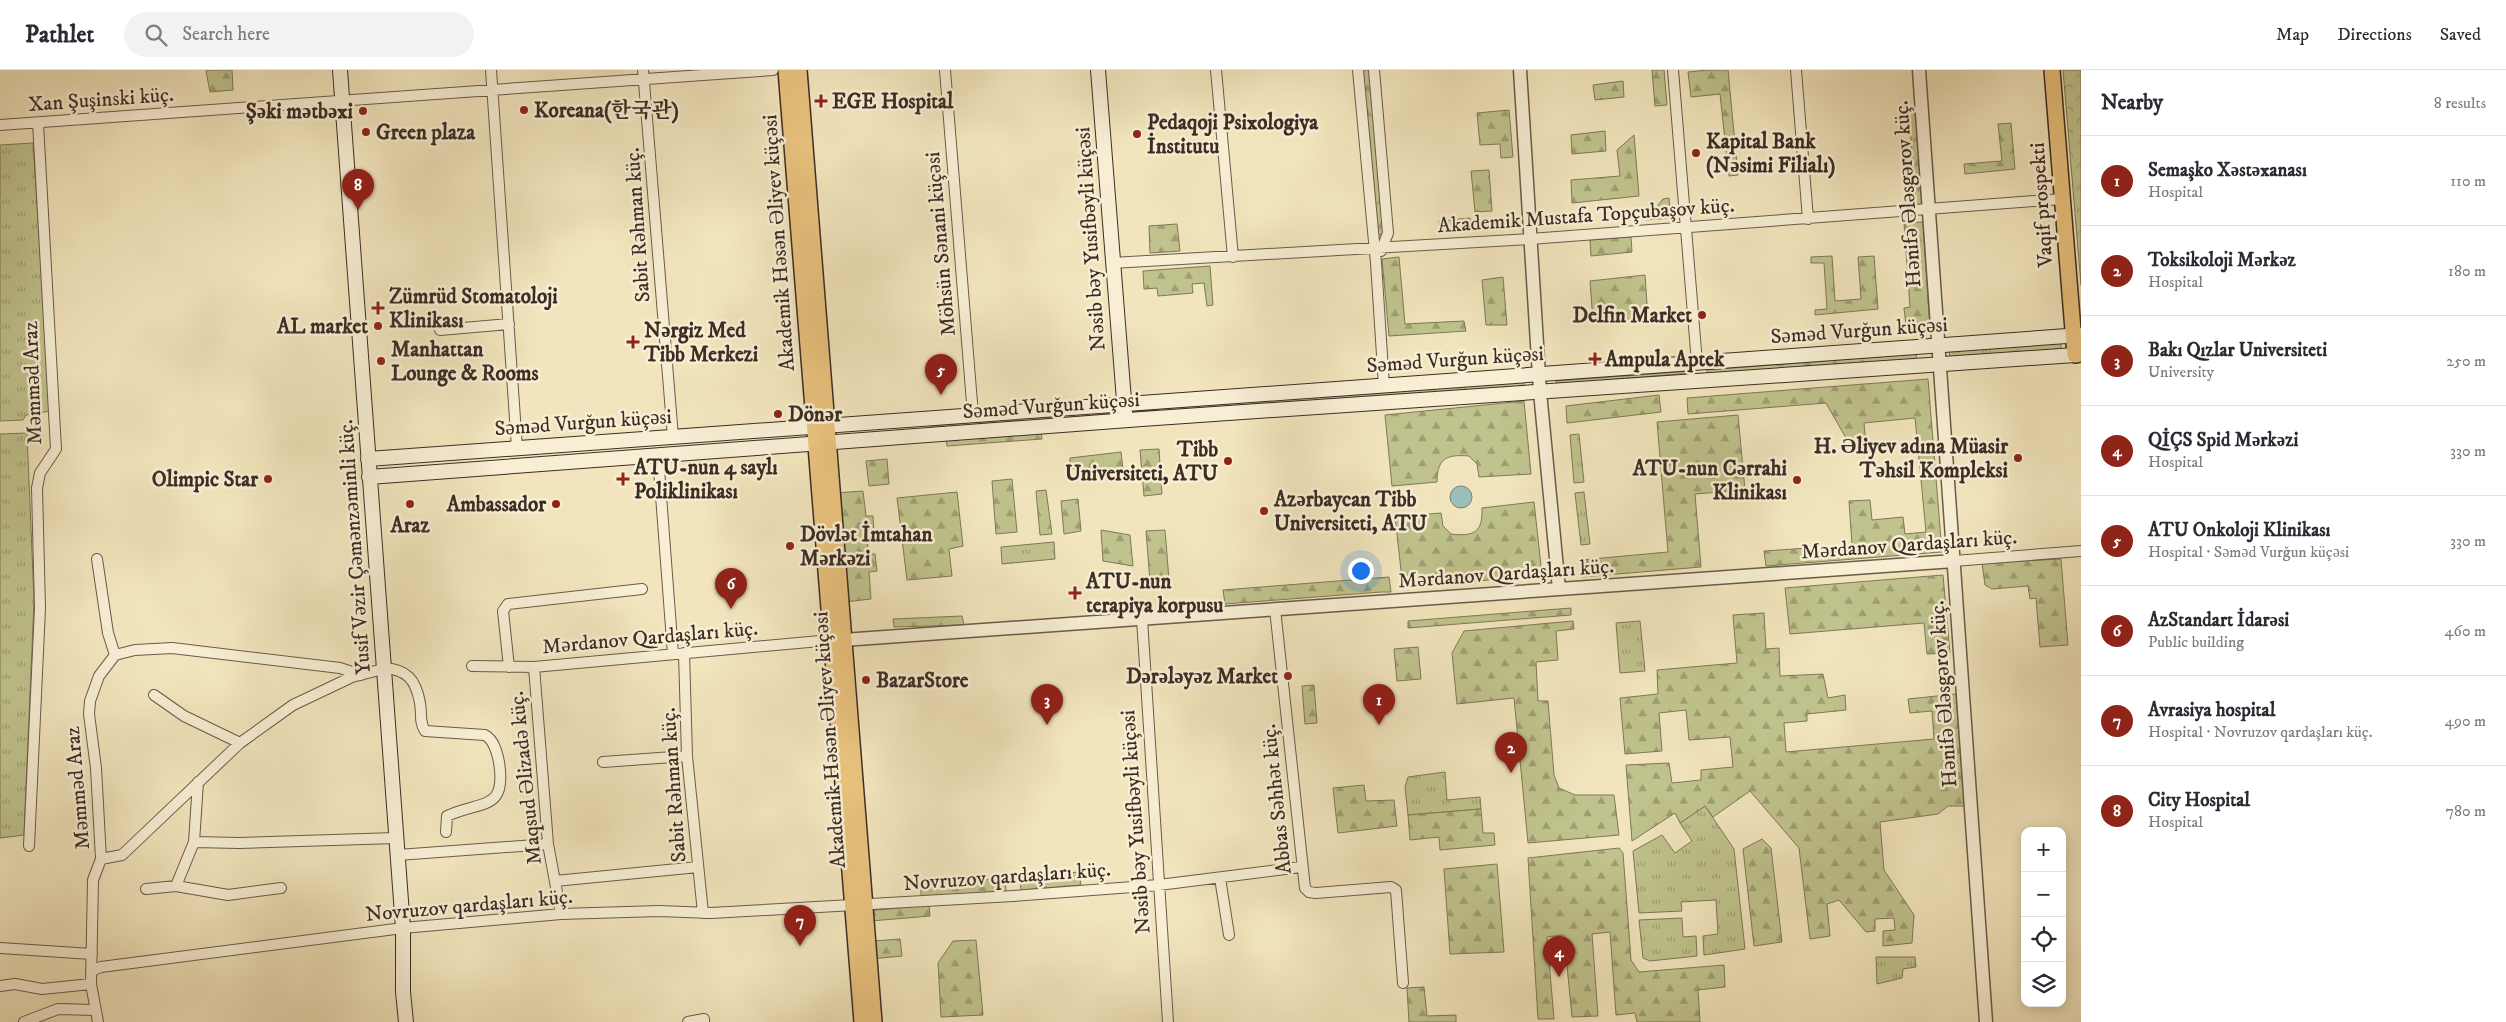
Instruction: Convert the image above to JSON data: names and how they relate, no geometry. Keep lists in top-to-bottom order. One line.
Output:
{"streets":{"main road":["Vaqif prospekti","Nəsib bəy Yusifbəyli küçəsi","Akademik Həsən Əliyev küçəsi","Səməd Vurğun küçəsi","Yusif Vəzir Çəmənzəminli küç."],"street":["Xan Şuşinski küç.","Hənifə Ələsgərov küç.","Akademik Mustafa Topçubaşov küç.","Sabit Rəhman küç.","Möhsün Sənani küçəsi","Məmməd Araz","Mərdanov Qardaşları küç.","Maqsud Əlizadə küç.","Abbas Səhhət küç.","Novruzov qardaşları küç."]},"crossings":[["Xan Şuşinski küç.","Sabit Rəhman küç."],["Xan Şuşinski küç.","Məmməd Araz"],["Xan Şuşinski küç.","Yusif Vəzir Çəmənzəminli küç."],["Hənifə Ələsgərov küç.","Akademik Mustafa Topçubaşov küç."],["Hənifə Ələsgərov küç.","Səməd Vurğun küçəsi"],["Hənifə Ələsgərov küç.","Mərdanov Qardaşları küç."],["Vaqif prospekti","Akademik Mustafa Topçubaşov küç."],["Vaqif prospekti","Səməd Vurğun küçəsi"],["Akademik Mustafa Topçubaşov küç.","Nəsib bəy Yusifbəyli küçəsi"],["Sabit Rəhman küç.","Səməd Vurğun küçəsi"],["Sabit Rəhman küç.","Mərdanov Qardaşları küç."],["Sabit Rəhman küç.","Novruzov qardaşları küç."],["Nəsib bəy Yusifbəyli küçəsi","Səməd Vurğun küçəsi"],["Nəsib bəy Yusifbəyli küçəsi","Mərdanov Qardaşları küç."],["Nəsib bəy Yusifbəyli küçəsi","Novruzov qardaşları küç."],["Akademik Həsən Əliyev küçəsi","Səməd Vurğun küçəsi"],["Akademik Həsən Əliyev küçəsi","Mərdanov Qardaşları küç."],["Akademik Həsən Əliyev küçəsi","Novruzov qardaşları küç."],["Möhsün Sənani küçəsi","Səməd Vurğun küçəsi"],["Səməd Vurğun küçəsi","Yusif Vəzir Çəmənzəminli küç."],["Məmməd Araz","Novruzov qardaşları küç."],["Mərdanov Qardaşları küç.","Maqsud Əlizadə küç."],["Mərdanov Qardaşları küç.","Abbas Səhhət küç."],["Yusif Vəzir Çəmənzəminli küç.","Novruzov qardaşları küç."],["Maqsud Əlizadə küç.","Novruzov qardaşları küç."],["Abbas Səhhət küç.","Novruzov qardaşları küç."]],"places":{"health":["EGE Hospital","Zümrüd Stomatoloji Klinikası","Nərgiz Med Tibb Merkezi","Ampula Aptek","ATU-nun 4 saylı Poliklinikası","ATU-nun terapiya korpusu"],"other":["Koreana(한국관)","Şəki mətbəxi","Green plaza","Pedaqoji Psixologiya İnstitutu","Kapital Bank (Nəsimi Filialı)","Delfin Market","AL market","Manhattan Lounge & Rooms","Dönər","H. Əliyev adına Müasir Təhsil Kompleksi","Tibb Universiteti, ATU","Olimpic Star","ATU-nun Cərrahi Klinikası","Araz","Ambassador","Azərbaycan Tibb Universiteti, ATU","Dövlət İmtahan Mərkəzi","Dərələyəz Market","BazarStore"]},"page":{"header":"Pathlet","search":"Search here","nav":["Map","Directions","Saved"],"heading":["Nearby","8 results"],"list":[{"mark":"1","name":"Semaşko Xəstəxanası","note":"Hospital","value":"110 m"},{"mark":"2","name":"Toksikoloji Mərkəz","note":"Hospital","value":"180 m"},{"mark":"3","name":"Bakı Qızlar Universiteti","note":"University","value":"250 m"},{"mark":"4","name":"QİÇS Spid Mərkəzi","note":"Hospital","value":"330 m"},{"mark":"5","name":"ATU Onkoloji Klinikası","note":"Hospital · Səməd Vurğun küçəsi","value":"330 m"},{"mark":"6","name":"AzStandart İdarəsi","note":"Public building","value":"460 m"},{"mark":"7","name":"Avrasiya hospital","note":"Hospital · Novruzov qardaşları küç.","value":"490 m"},{"mark":"8","name":"City Hospital","note":"Hospital","value":"780 m"}],"pins":["8","5","6","1","3","2","7","4"],"map_buttons":["+","−"]}}
